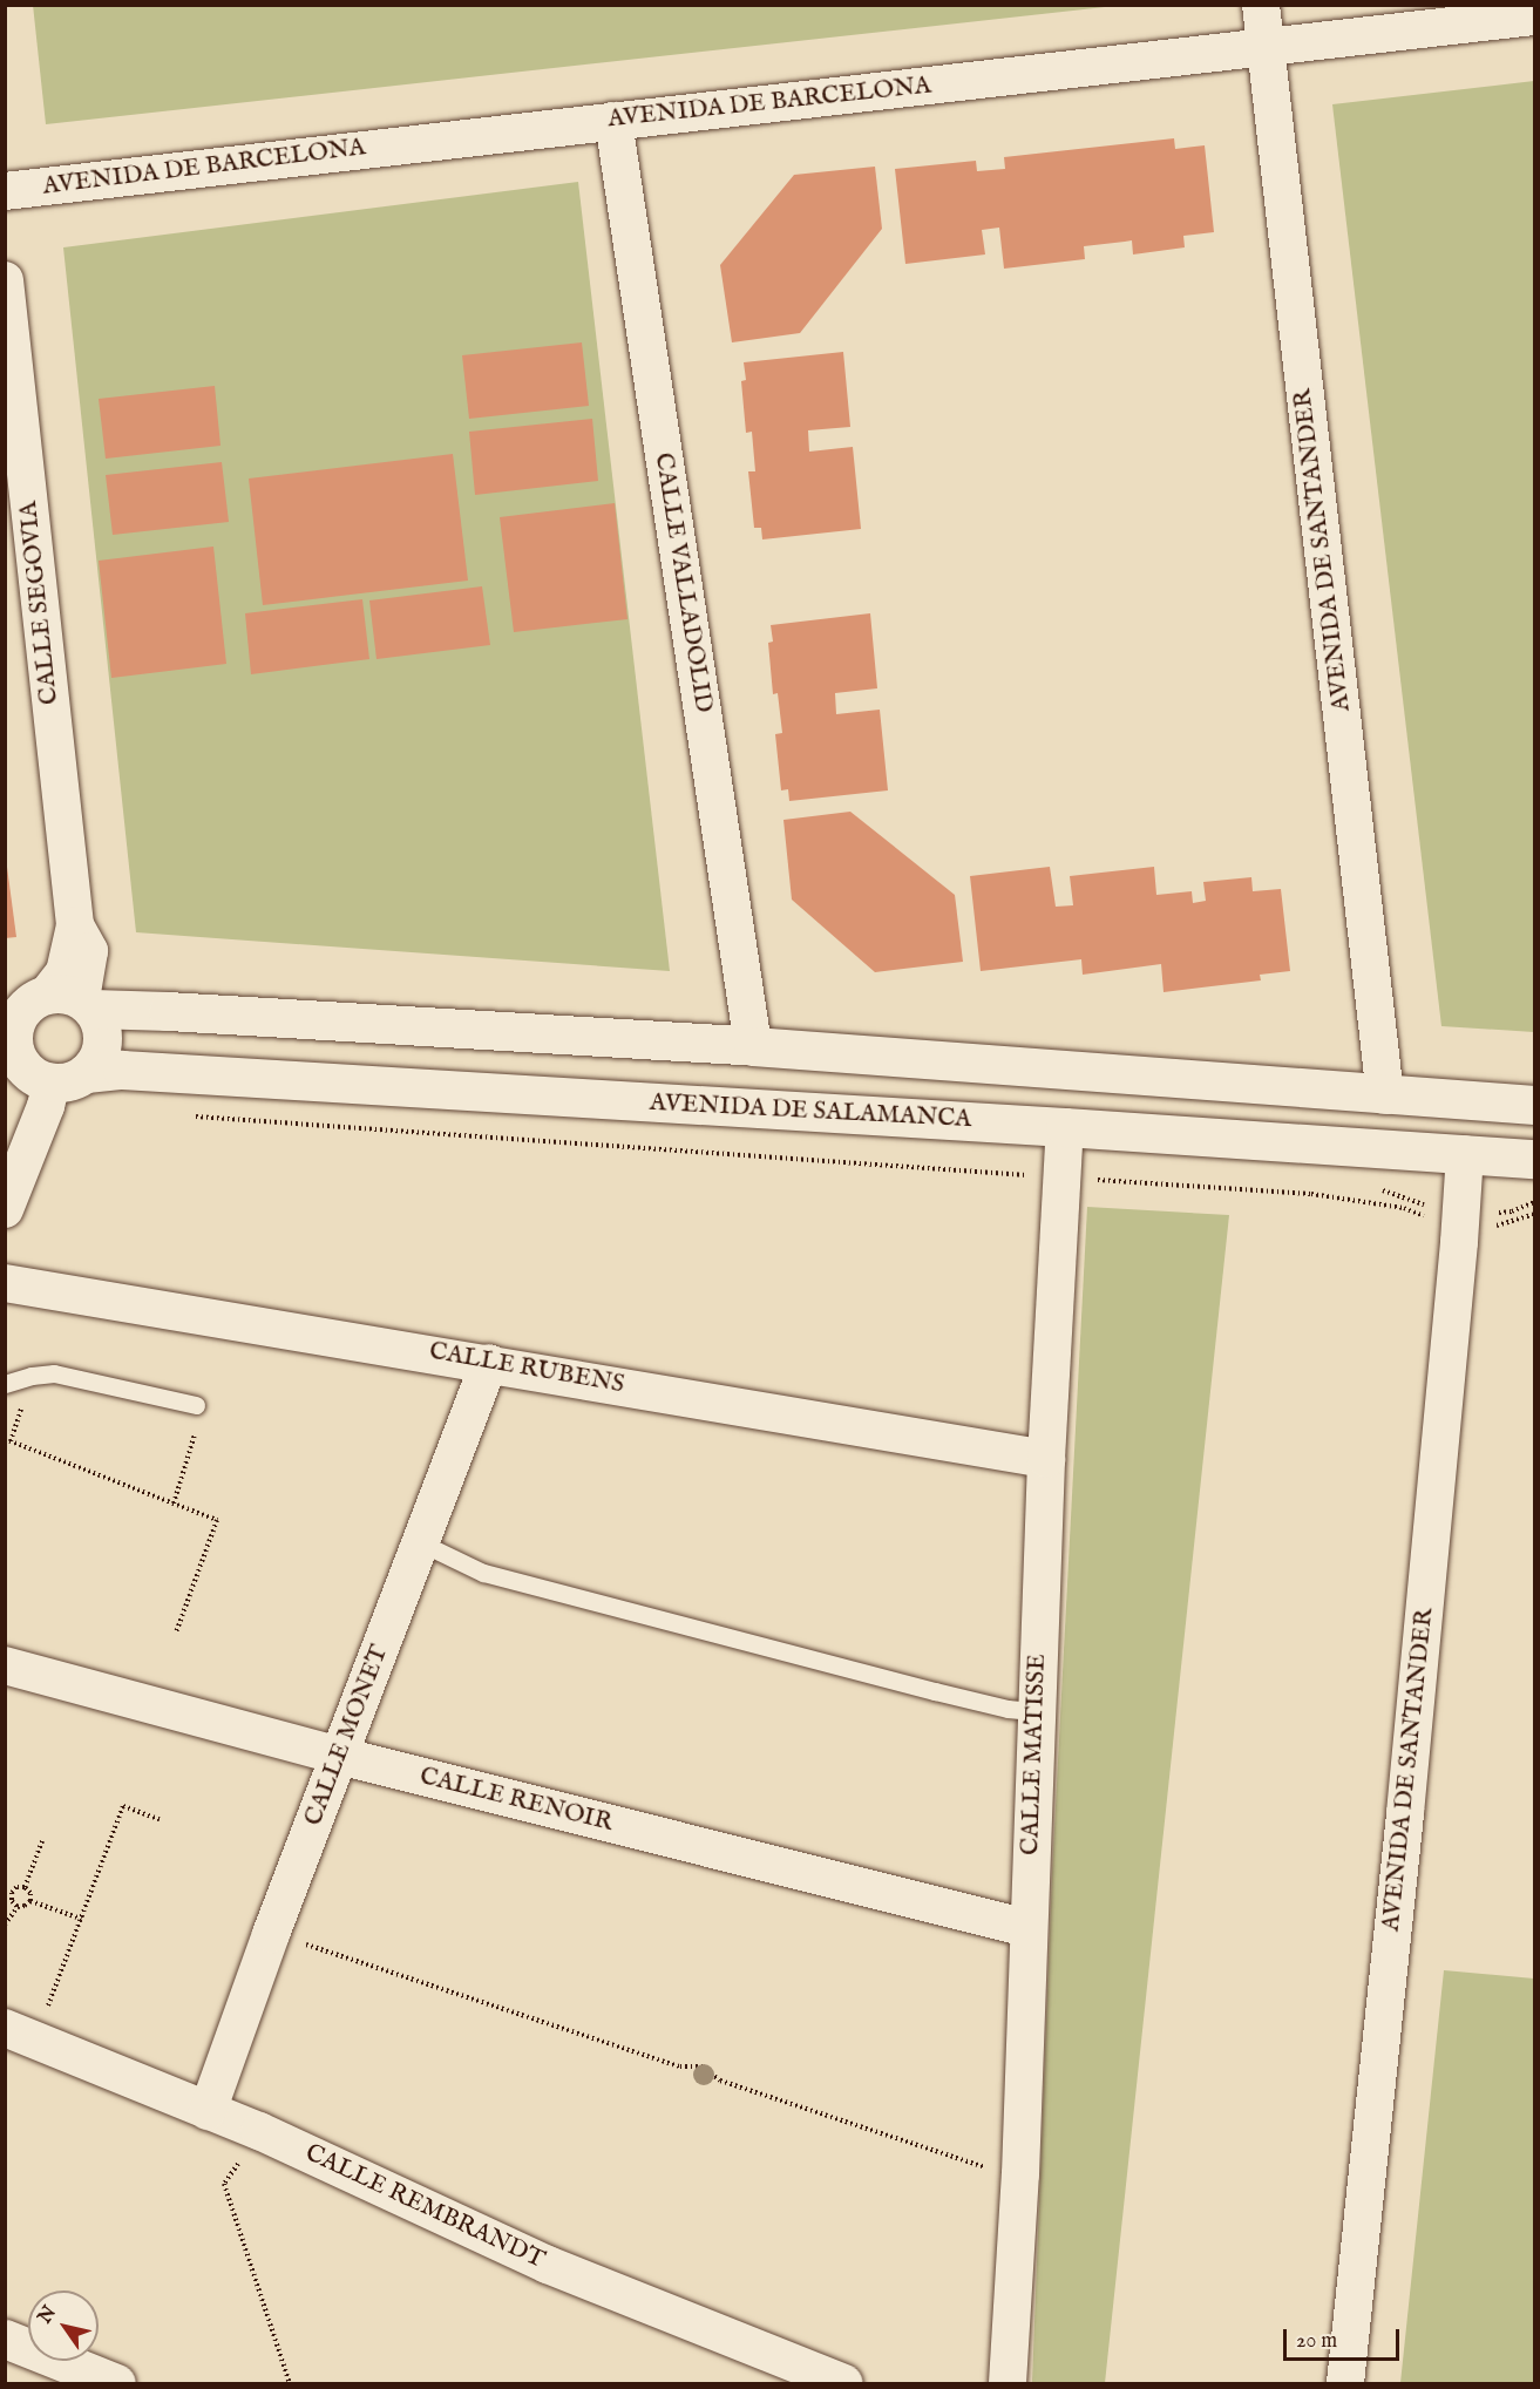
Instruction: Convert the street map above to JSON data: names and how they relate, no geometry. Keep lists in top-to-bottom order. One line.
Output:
{"streets":{"street":["AVENIDA DE BARCELONA","AVENIDA DE SANTANDER","CALLE VALLADOLID","CALLE SEGOVIA","AVENIDA DE SALAMANCA","CALLE RUBENS","CALLE MONET","CALLE MATISSE","CALLE RENOIR","CALLE REMBRANDT"]},"crossings":[["AVENIDA DE BARCELONA","AVENIDA DE SANTANDER"],["AVENIDA DE BARCELONA","CALLE VALLADOLID"],["AVENIDA DE SANTANDER","AVENIDA DE SALAMANCA"],["CALLE SEGOVIA","AVENIDA DE SALAMANCA"],["AVENIDA DE SALAMANCA","CALLE MATISSE"],["CALLE RUBENS","CALLE MONET"],["CALLE RUBENS","CALLE MATISSE"],["CALLE MONET","CALLE RENOIR"],["CALLE MONET","CALLE REMBRANDT"],["CALLE MATISSE","CALLE RENOIR"]],"scale_bar":"20 m","north":"top left"}
